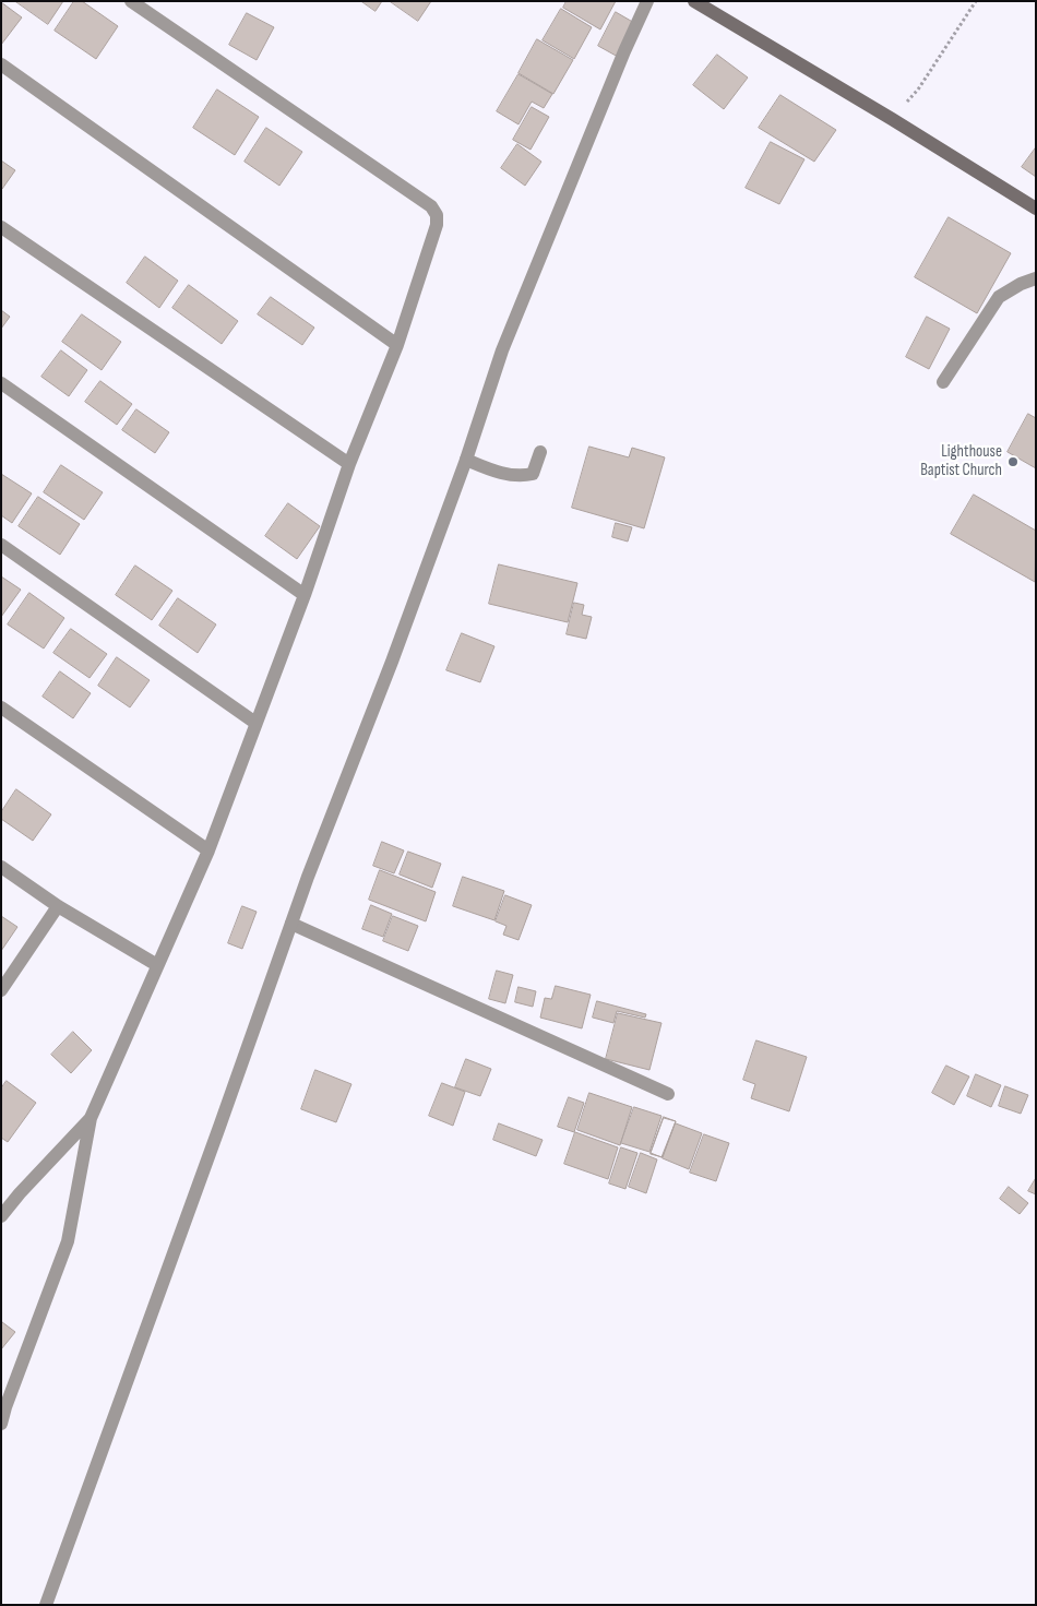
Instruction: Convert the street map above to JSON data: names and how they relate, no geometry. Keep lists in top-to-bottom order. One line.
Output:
{"places":["Lighthouse Baptist Church"]}
